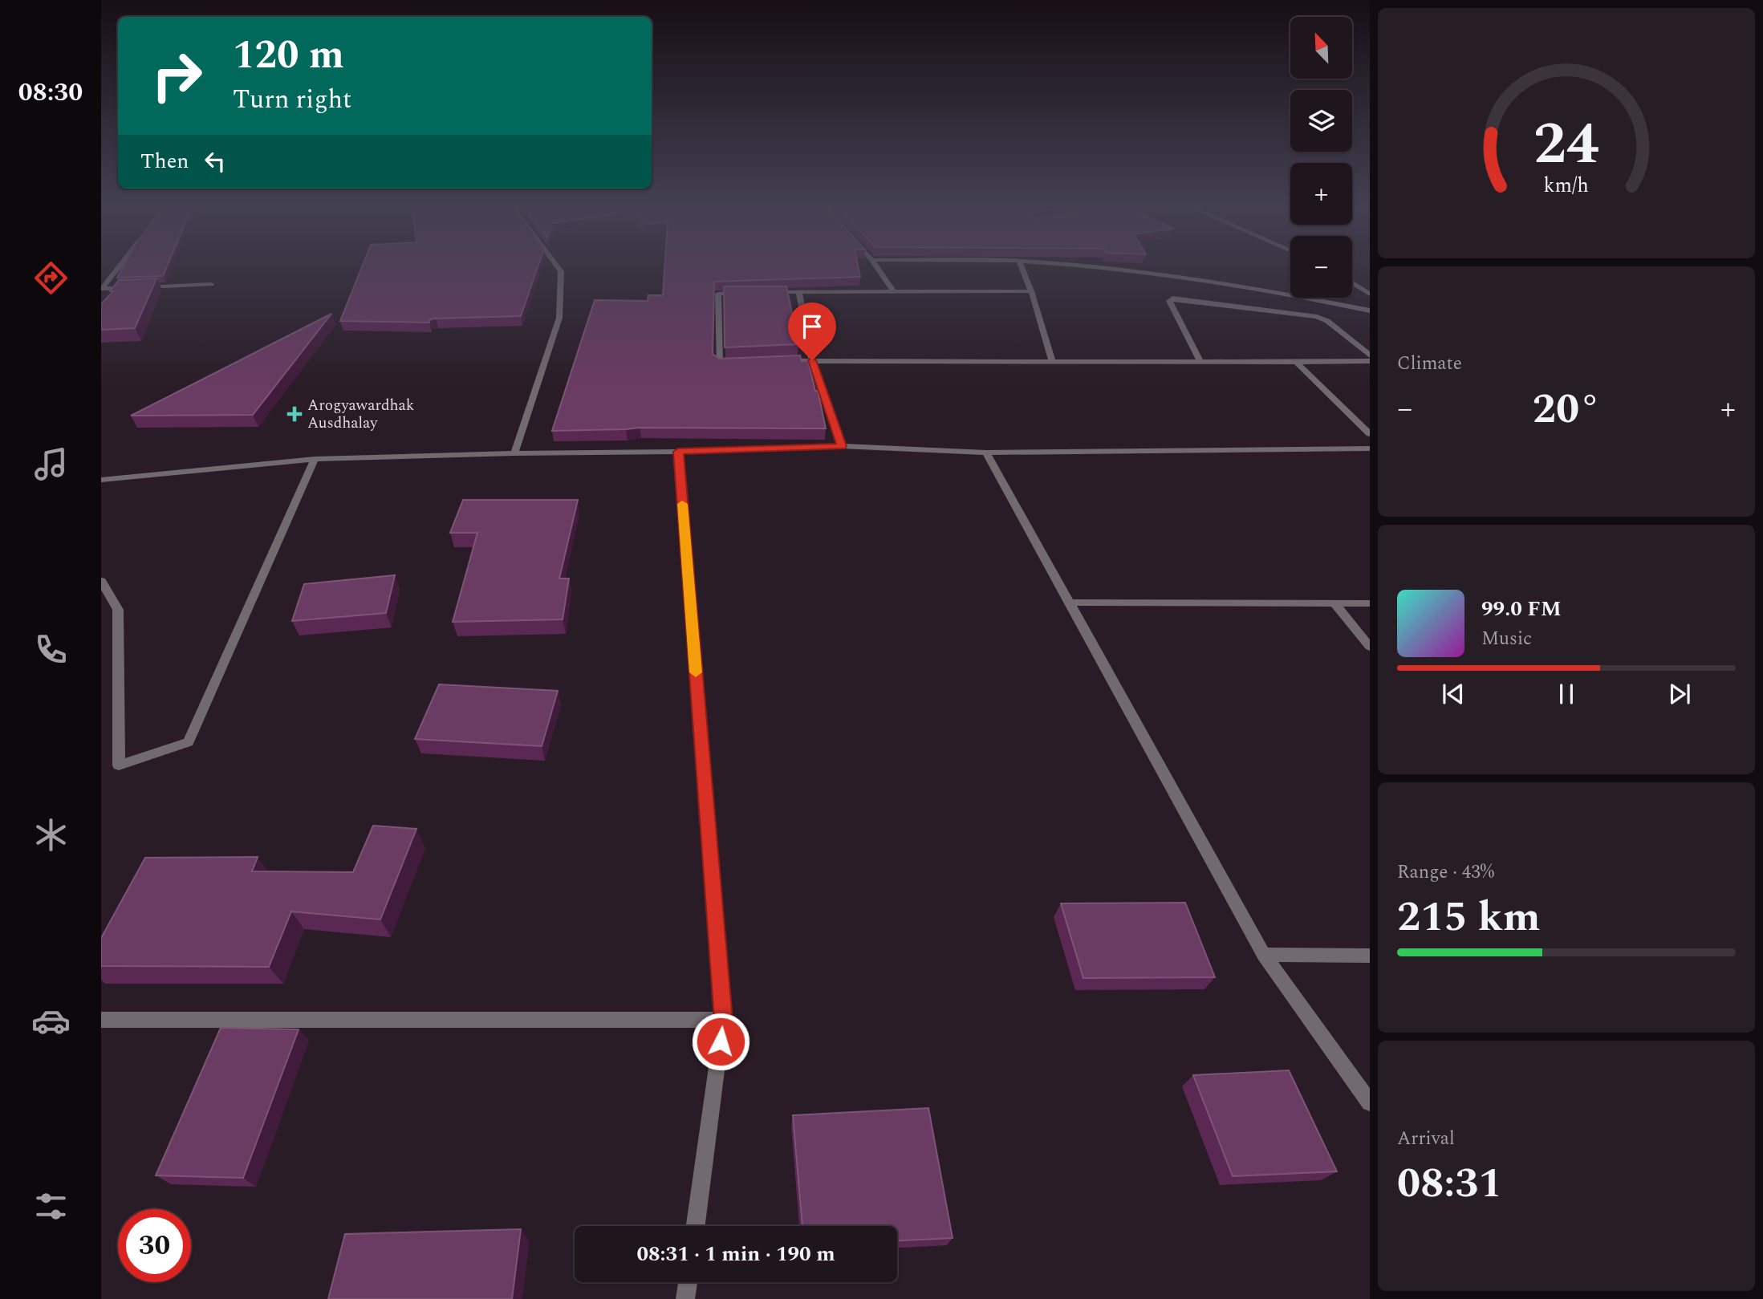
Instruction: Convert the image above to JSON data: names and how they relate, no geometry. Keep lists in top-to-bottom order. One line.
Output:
{"places":{"health":["Arogyawardhak Ausdhalay"]},"north":"top left","page":{"tabs":"08:30","map_buttons":["+","−"],"turn":["120 m","Turn right"],"then":"Then","tile":["Climate",["Range · 43%","215 km"],["Arrival","08:31"]],"heat":["−","20°","+"],"song":["99.0 FM","Music"],"limit":"30","trip":"08:31 · 1 min · 190 m","gauge":["24","km/h"]}}
